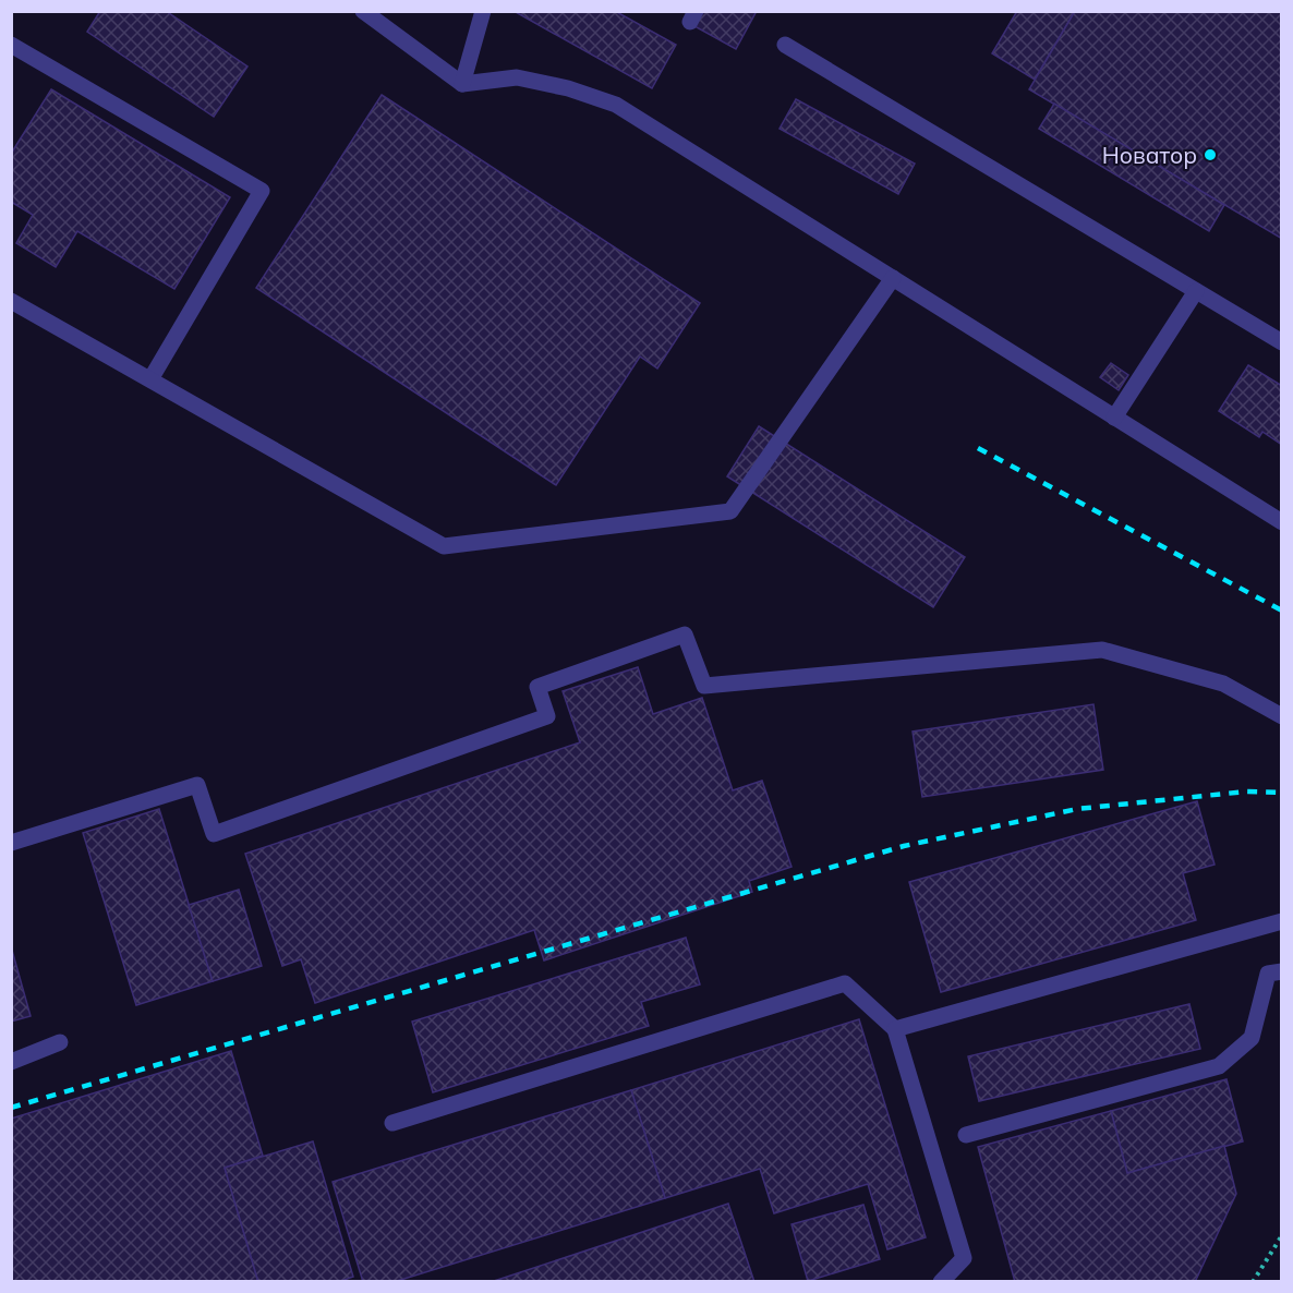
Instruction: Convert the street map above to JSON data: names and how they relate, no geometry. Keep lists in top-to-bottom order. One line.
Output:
{"places":["Новатор"]}
